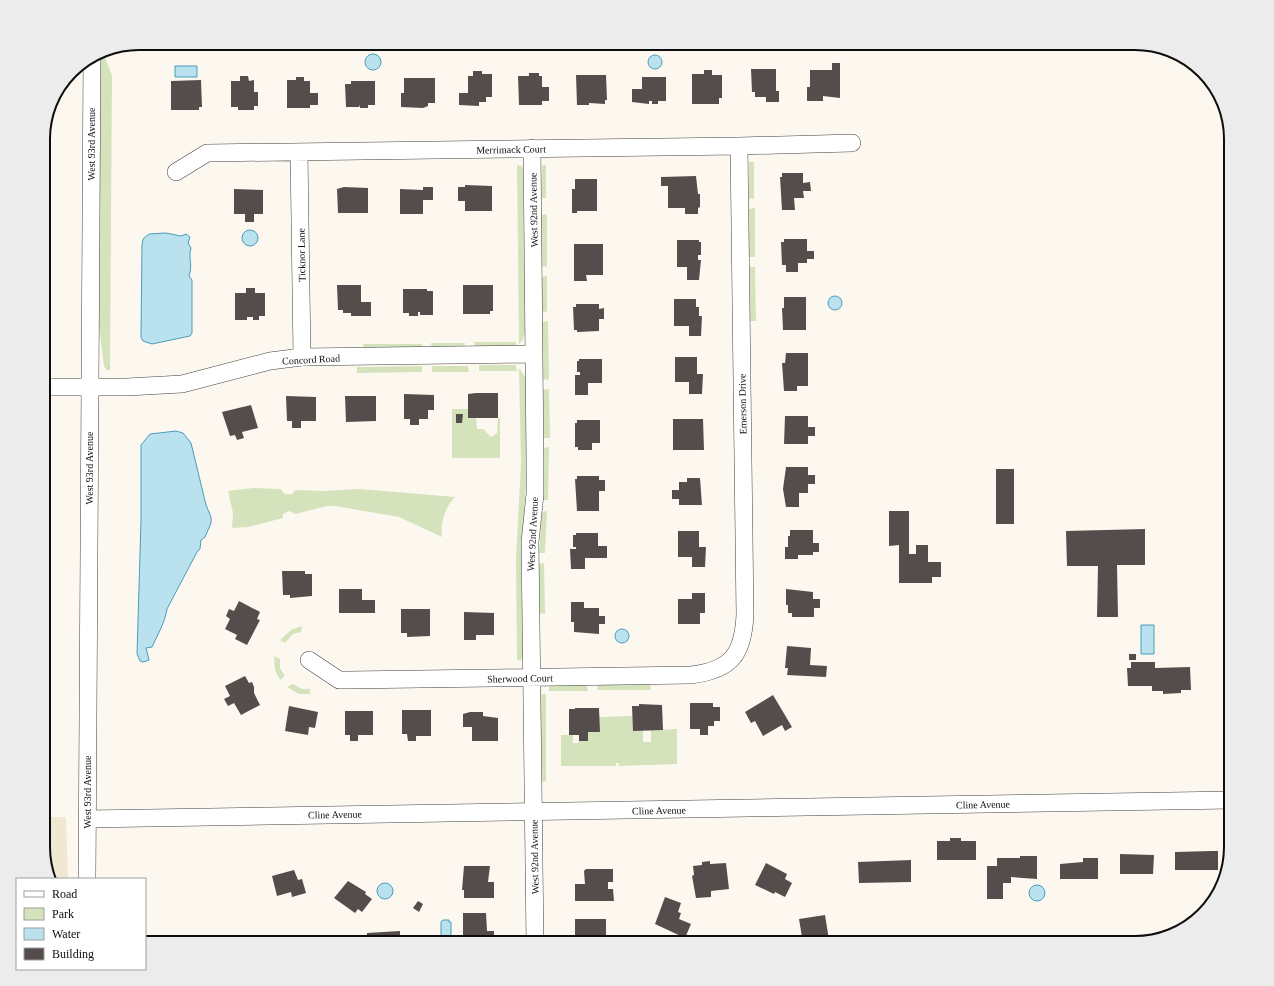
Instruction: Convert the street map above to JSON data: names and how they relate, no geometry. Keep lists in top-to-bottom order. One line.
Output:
{"streets":{"street":["West 93rd Avenue","Merrimack Court","West 92nd Avenue","Ticknor Lane","Concord Road","Emerson Drive","Sherwood Court","Cline Avenue"]},"crossings":[["West 93rd Avenue","Concord Road"],["West 93rd Avenue","Cline Avenue"],["Merrimack Court","West 92nd Avenue"],["Merrimack Court","Ticknor Lane"],["Merrimack Court","Emerson Drive"],["West 92nd Avenue","Concord Road"],["West 92nd Avenue","Sherwood Court"],["West 92nd Avenue","Cline Avenue"],["Ticknor Lane","Concord Road"],["Emerson Drive","Sherwood Court"]],"legend":["Road","Park","Water","Building"]}
